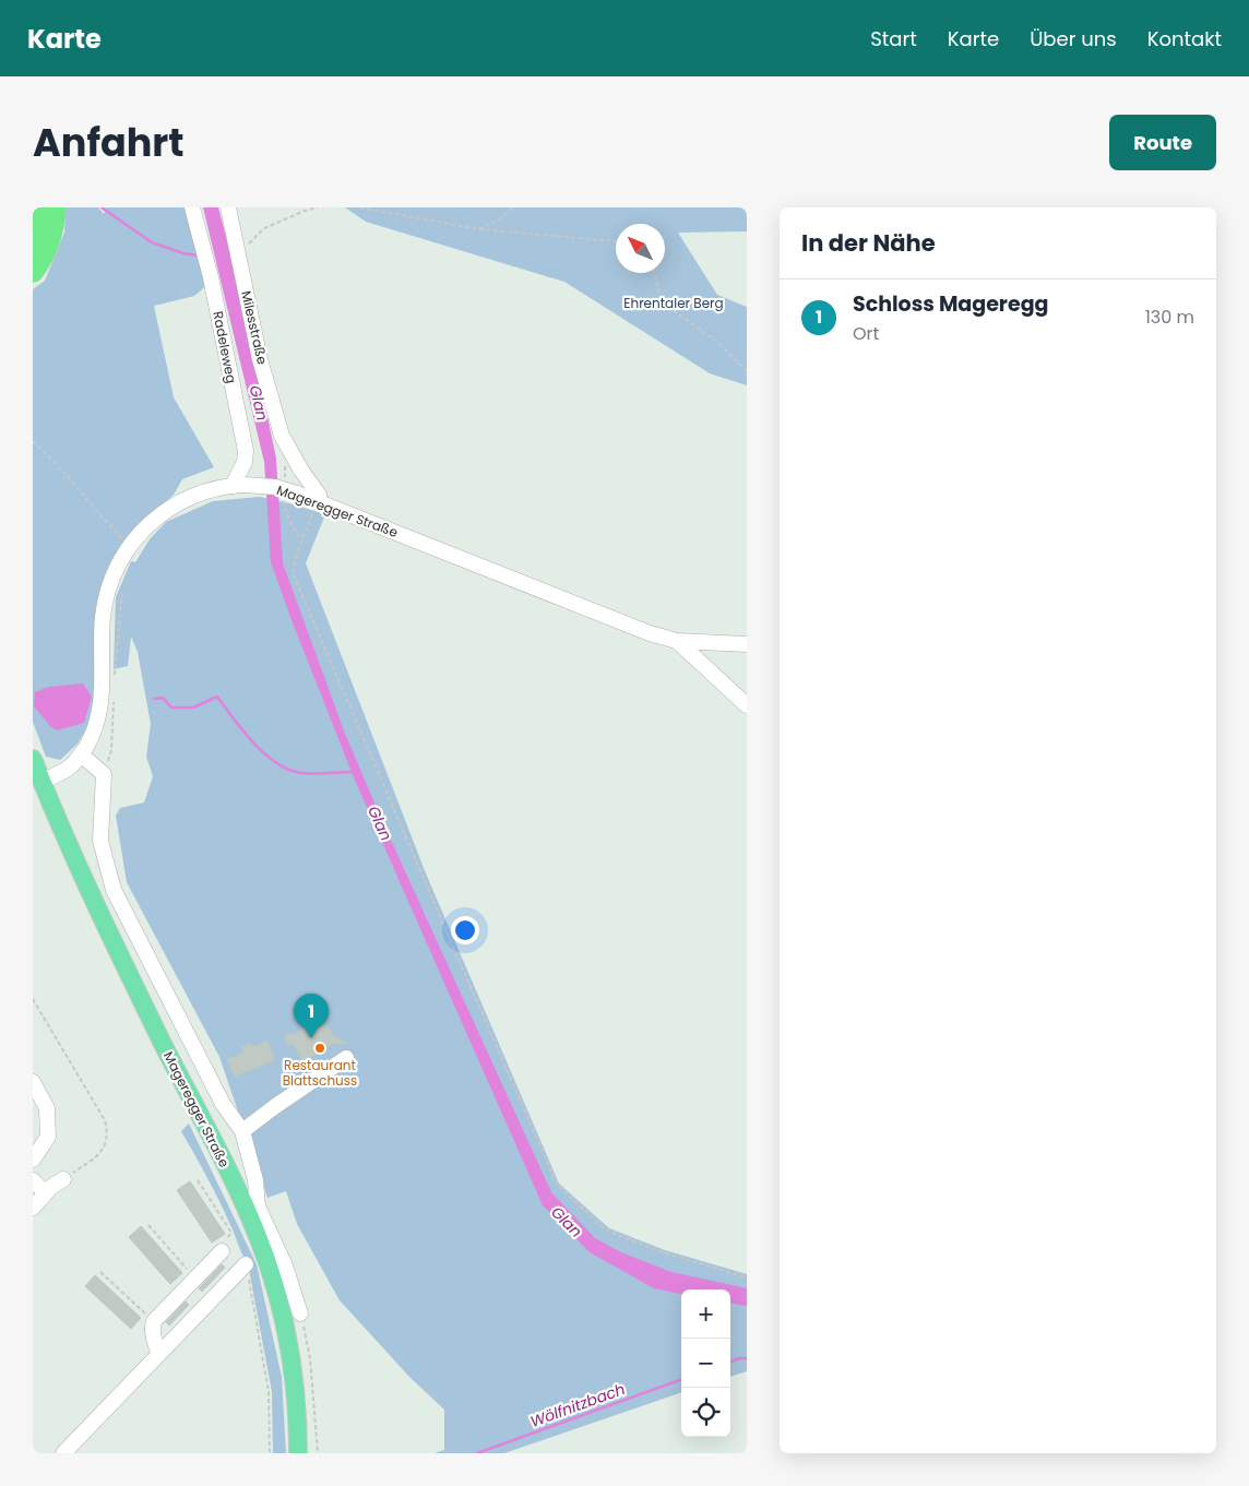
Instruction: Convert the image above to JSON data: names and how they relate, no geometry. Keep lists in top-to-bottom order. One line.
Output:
{"streets":{"main road":["Mageregger Straße"],"street":["Milesstraße","Radeleweg"]},"crossings":[["Milesstraße","Mageregger Straße"],["Radeleweg","Mageregger Straße"]],"water":["Glan","Wölfnitzbach"],"parks":["Ehrentaler Berg"],"places":["Restaurant Blattschuss"],"north":"top left","page":{"header":"Karte","nav":["Start","Karte","Über uns","Kontakt"],"title":"Anfahrt","buttons":"Route","heading":"In der Nähe","list":[{"mark":"1","name":"Schloss Mageregg","note":"Ort","value":"130 m"}],"pins":"1","map_buttons":["+","−"]}}
